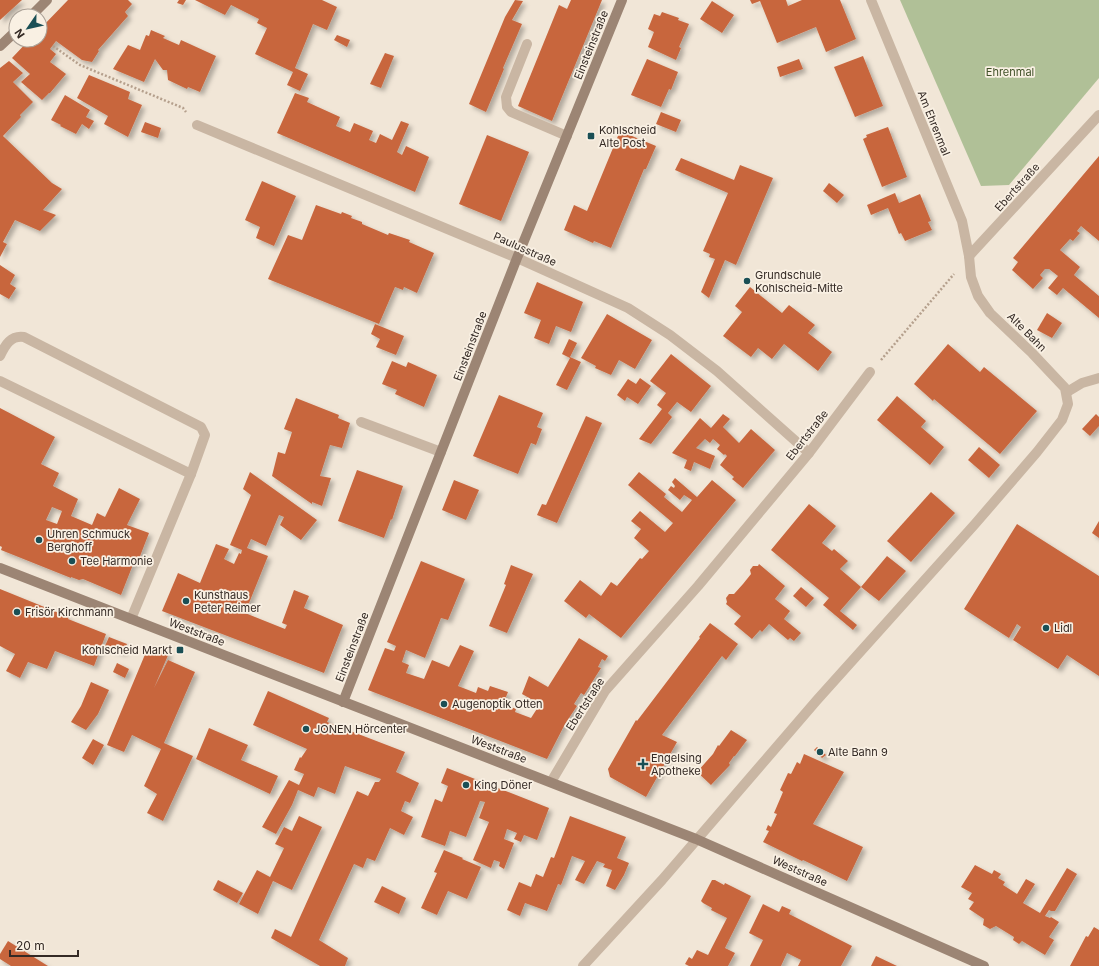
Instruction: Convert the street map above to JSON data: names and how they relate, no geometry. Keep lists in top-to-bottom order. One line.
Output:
{"streets":{"main road":["Einsteinstraße","Weststraße"],"street":["Am Ehrenmal","Ebertstraße","Paulusstraße","Alte Bahn"]},"crossings":[["Einsteinstraße","Paulusstraße"],["Einsteinstraße","Weststraße"],["Am Ehrenmal","Ebertstraße"],["Am Ehrenmal","Alte Bahn"],["Ebertstraße","Paulusstraße"],["Ebertstraße","Alte Bahn"],["Ebertstraße","Weststraße"]],"parks":["Ehrenmal"],"places":{"transit":["Kohlscheid Alte Post","Kohlscheid Markt"],"other":["Grundschule Kohlscheid-Mitte","Uhren Schmuck Berghoff","Tee Harmonie","Kunsthaus Peter Reimer","Frisör Kirchmann","Lidl","Augenoptik Otten","JONEN Hörcenter","Alte Bahn 9","King Döner"],"health":["Engelsing Apotheke"]},"scale_bar":"20 m","north":"bottom left"}
